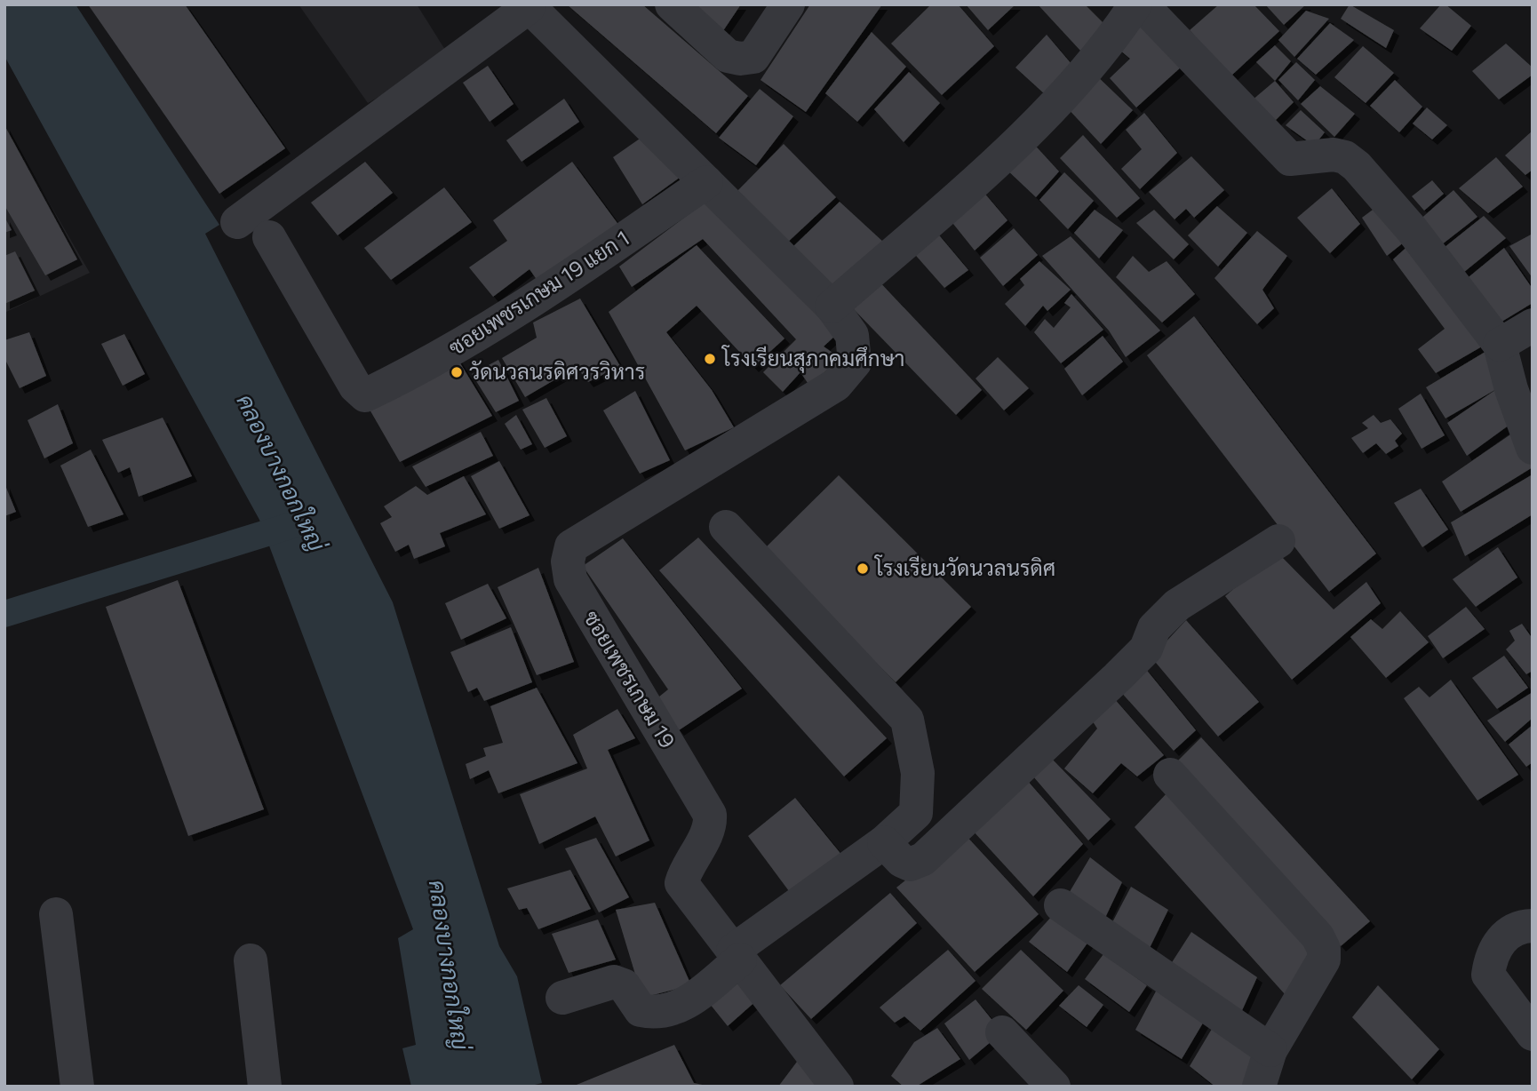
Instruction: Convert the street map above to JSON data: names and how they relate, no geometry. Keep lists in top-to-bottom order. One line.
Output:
{"streets":{"street":["ซอยเพชรเกษม 19 แยก 1","ซอยเพชรเกษม 19"]},"water":["คลองบางกอกใหญ่"],"places":["โรงเรียนสุภาคมศึกษา","วัดนวลนรดิศวรวิหาร","โรงเรียนวัดนวลนรดิศ"]}
